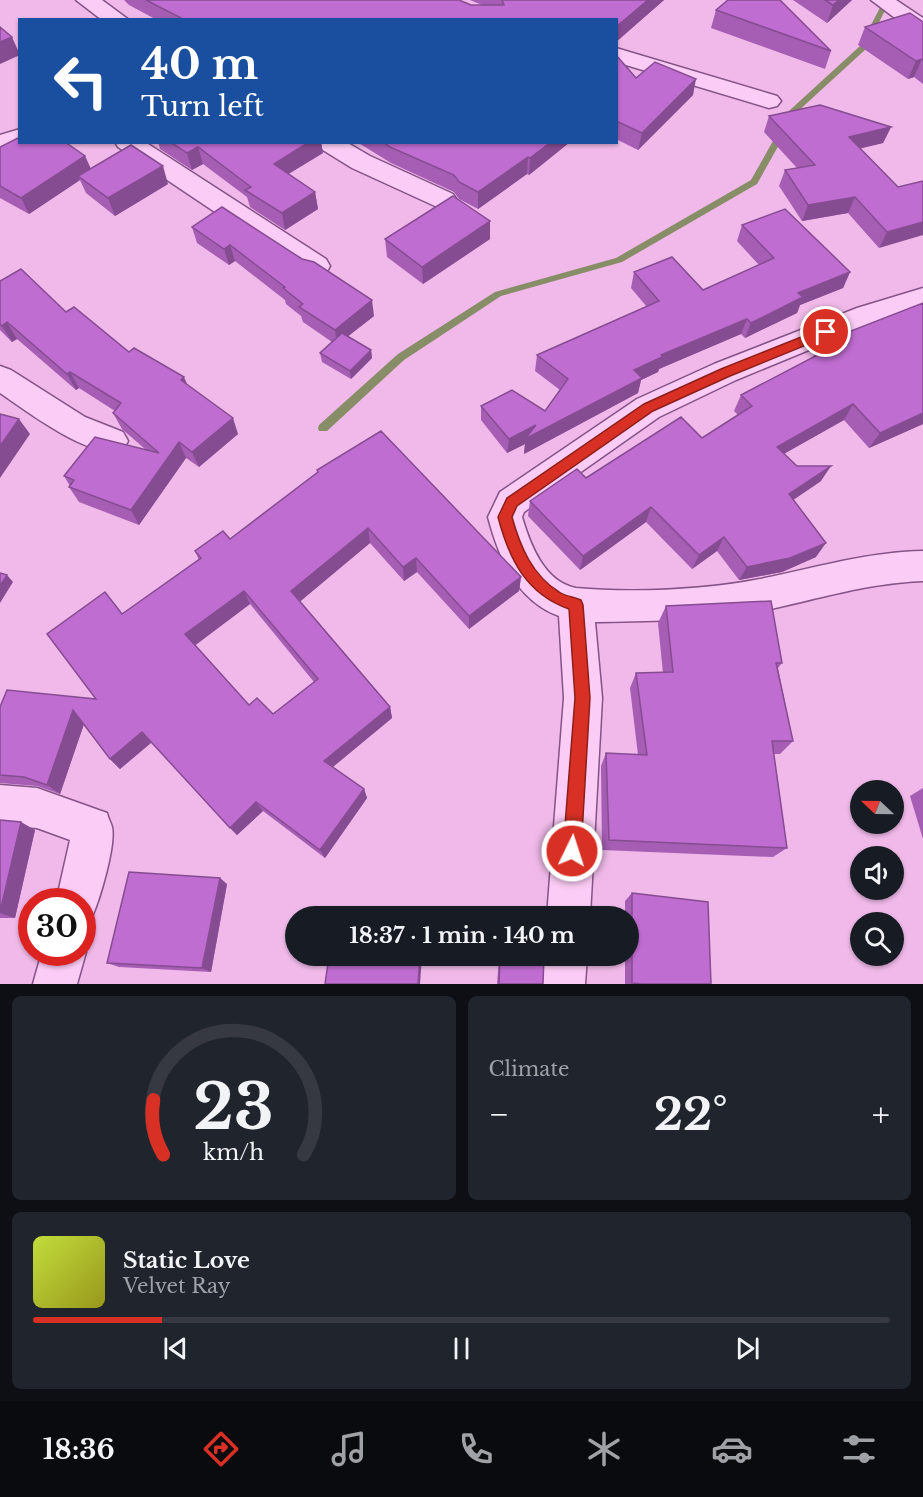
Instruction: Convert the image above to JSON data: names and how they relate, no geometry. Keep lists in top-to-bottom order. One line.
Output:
{"north":"left","page":{"turn":["40 m","Turn left"],"limit":"30","trip":"18:37 · 1 min · 140 m","tile":"Climate","heat":["−","22°","+"],"song":["Static Love","Velvet Ray"],"tabs":"18:36","gauge":["23","km/h"]}}
